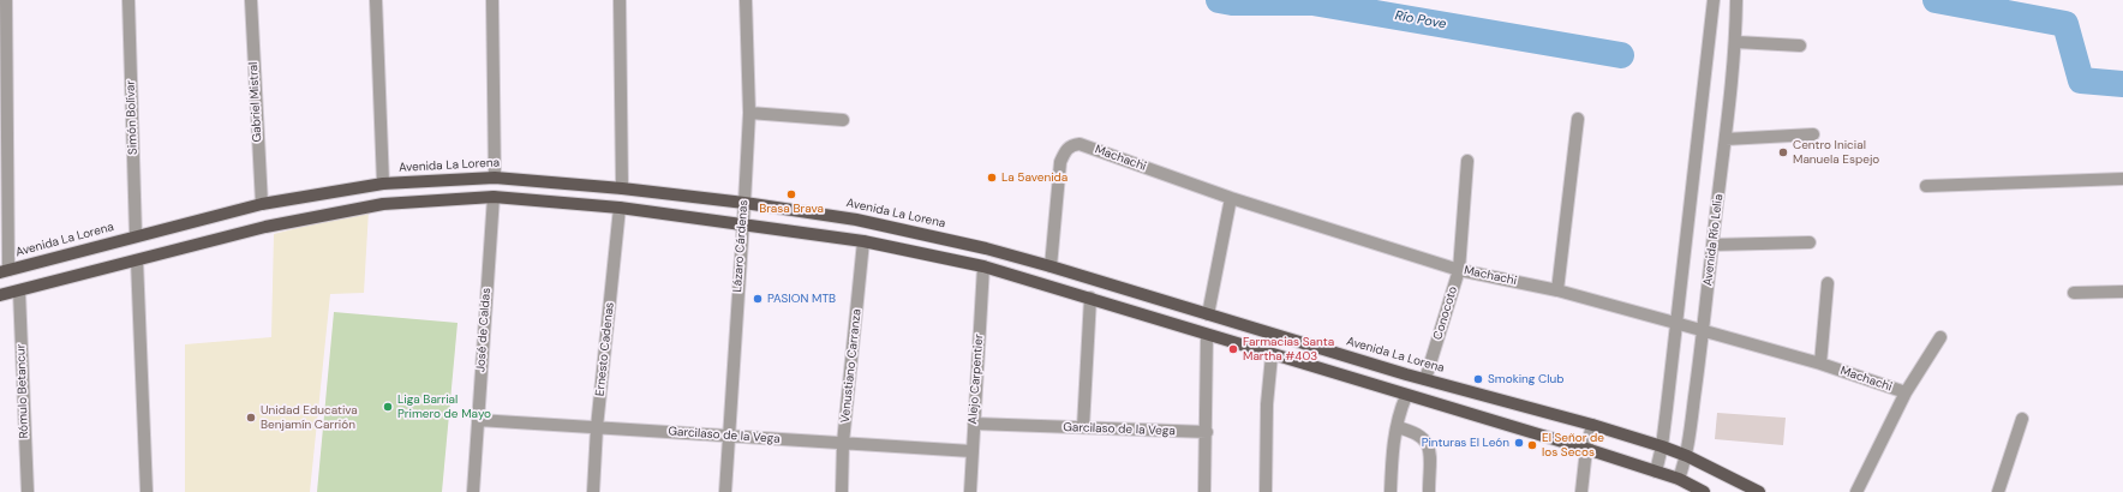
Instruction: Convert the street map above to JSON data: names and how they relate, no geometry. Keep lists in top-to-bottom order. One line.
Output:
{"streets":{"main road":["Avenida La Lorena"],"street":["Gabriel Mistral","Simón Bolívar","Machachi","Avenida Río Lelia","Lázaro Cárdenas","Conocoto","José de Caldas","Ernesto Cadenas","Venustiano Carranza","Alejo Carpentier","Rómulo Betancur","Garcilaso de la Vega"]},"crossings":[["Gabriel Mistral","Avenida La Lorena"],["Simón Bolívar","Avenida La Lorena"],["Machachi","Avenida La Lorena"],["Machachi","Avenida Río Lelia"],["Machachi","Conocoto"],["Avenida La Lorena","Avenida Río Lelia"],["Avenida La Lorena","Lázaro Cárdenas"],["Avenida La Lorena","Conocoto"],["Lázaro Cárdenas","Garcilaso de la Vega"],["José de Caldas","Garcilaso de la Vega"],["Ernesto Cadenas","Garcilaso de la Vega"],["Venustiano Carranza","Garcilaso de la Vega"],["Alejo Carpentier","Garcilaso de la Vega"]],"water":["Río Pove"],"places":["Centro Inicial Manuela Espejo","La 5avenida","Brasa Brava","PASION MTB","Farmacias Santa Martha #403","Smoking Club","Liga Barrial Primero de Mayo","Unidad Educativa Benjamín Carrión","Pinturas El León","El Señor de los Secos"]}
